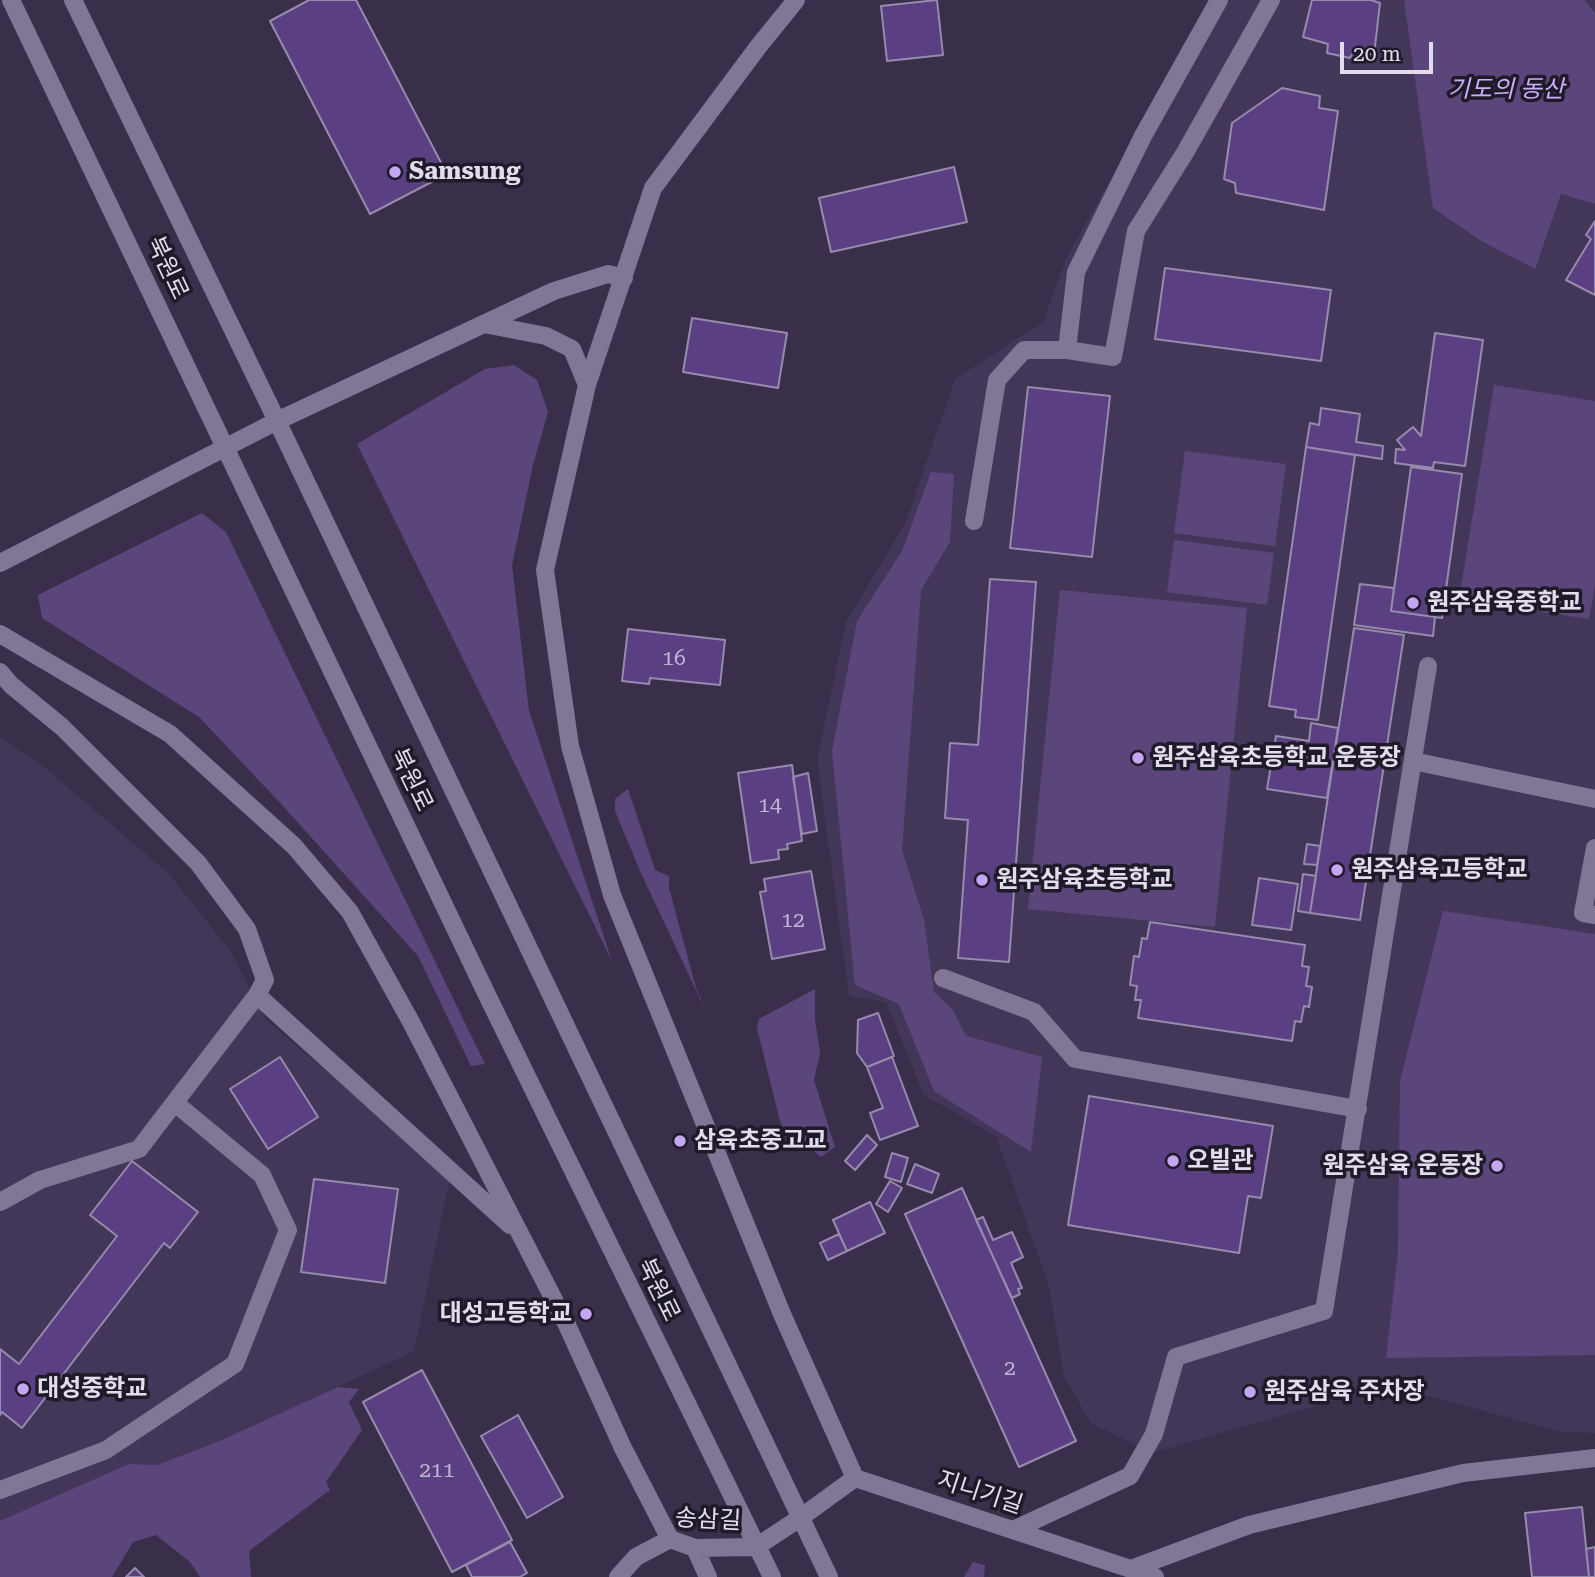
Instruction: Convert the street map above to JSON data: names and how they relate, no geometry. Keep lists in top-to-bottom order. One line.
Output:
{"streets":{"street":["북원로","지니기길","송삼길"]},"crossings":[["북원로","송삼길"]],"parks":["기도의 동산"],"places":["Samsung","원주삼육중학교","원주삼육초등학교 운동장","원주삼육고등학교","원주삼육초등학교","삼육초중고교","오빌관","원주삼육 운동장","대성고등학교","대성중학교","원주삼육 주차장"],"house_numbers":["16","14","12","2","211"],"scale_bar":"20 m"}
